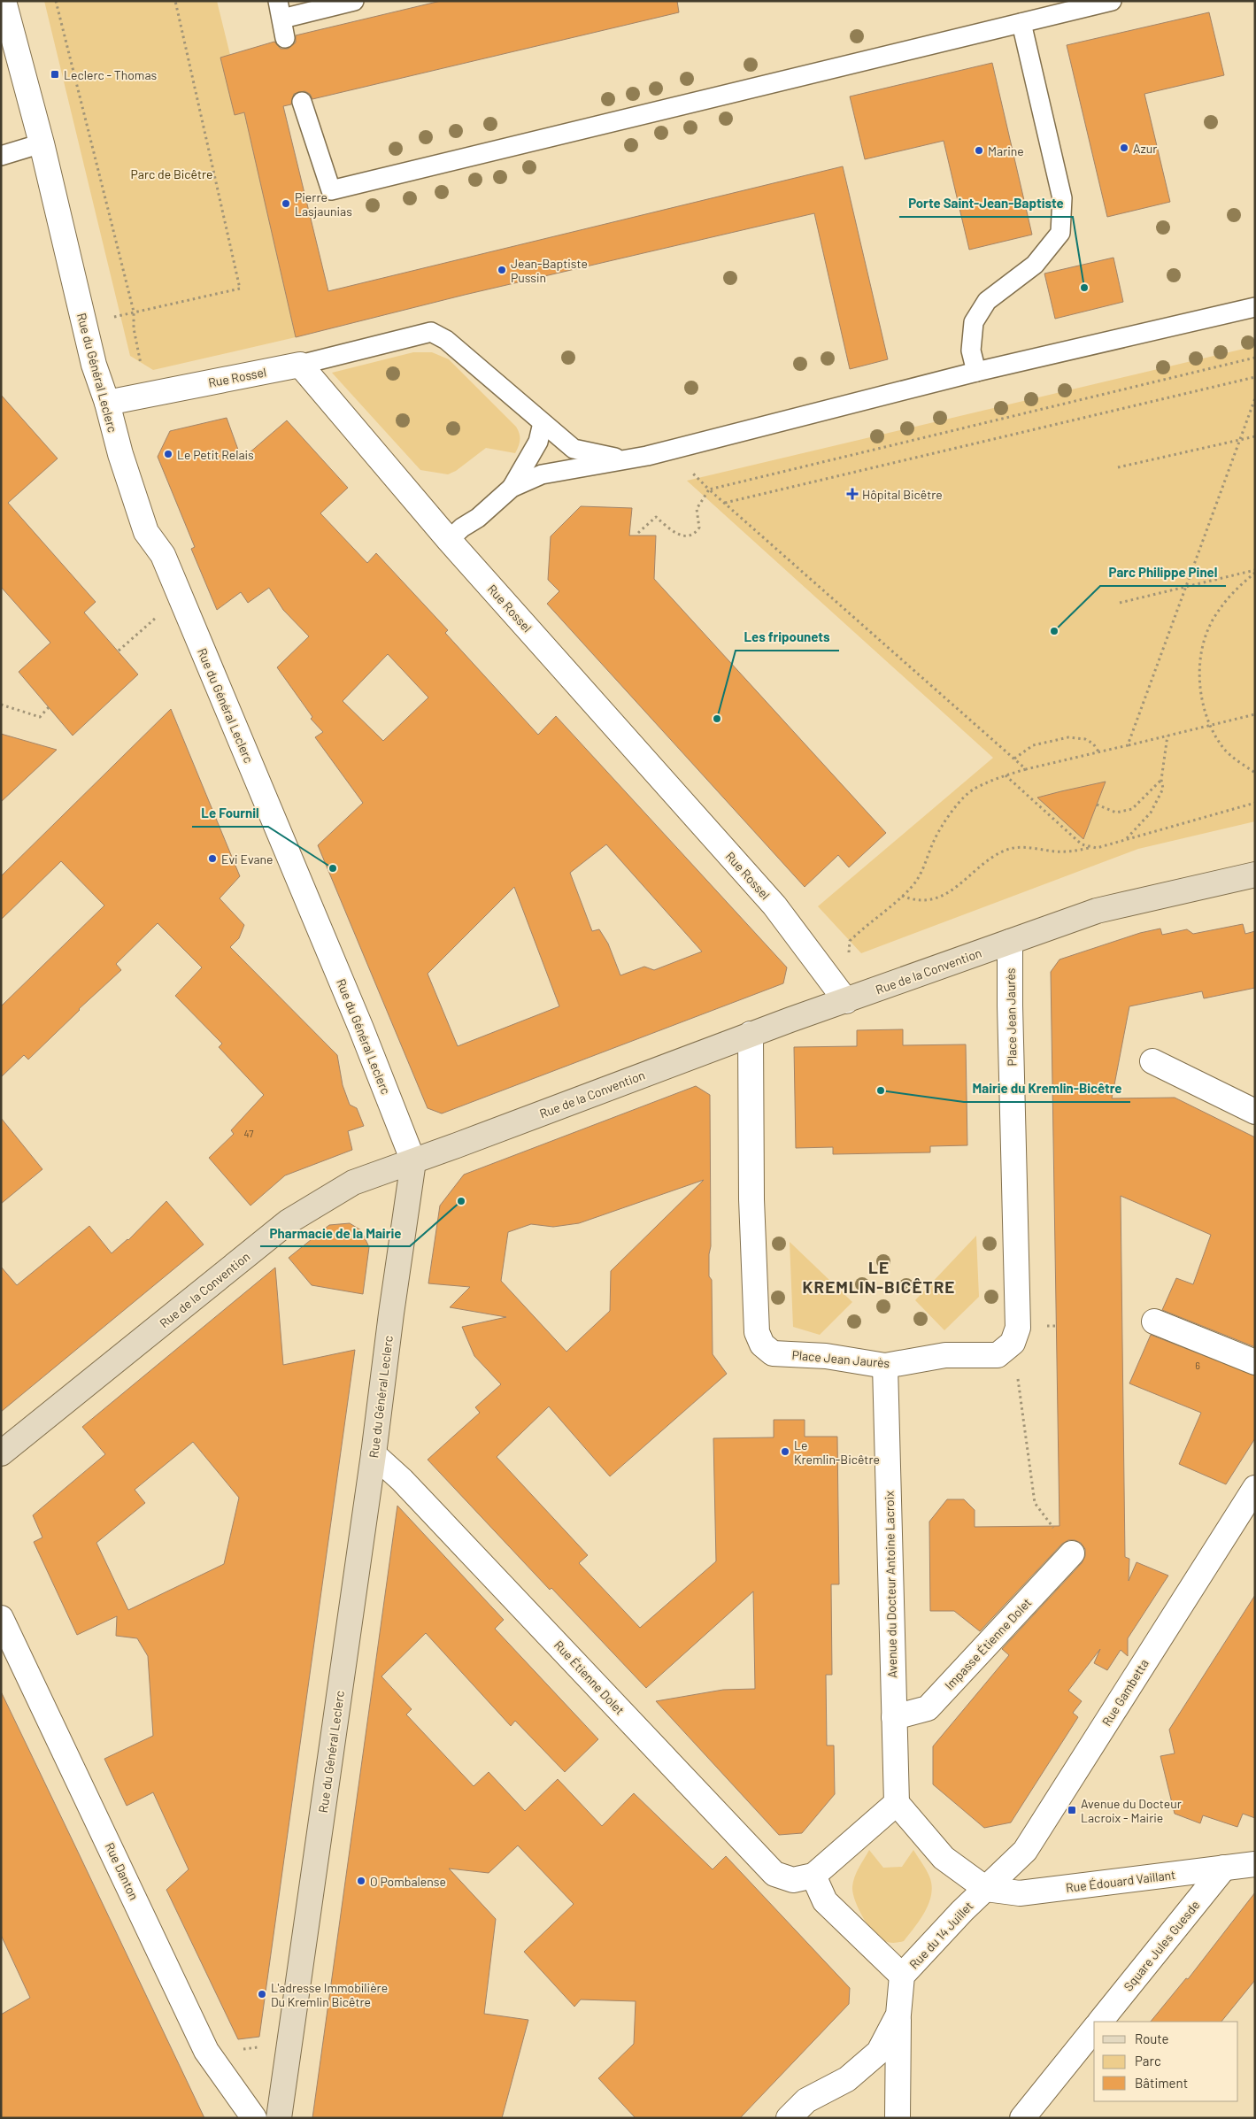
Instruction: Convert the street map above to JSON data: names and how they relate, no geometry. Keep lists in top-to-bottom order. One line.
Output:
{"streets":{"main road":["Rue du Général Leclerc","Rue de la Convention"],"street":["Rue Rossel","Place Jean Jaurès","Avenue du Docteur Antoine Lacroix","Impasse Étienne Dolet","Rue Étienne Dolet","Rue Gambetta","Rue Danton","Rue Édouard Vaillant","Rue du 14 Juillet","Square Jules Guesde"]},"crossings":[["Rue du Général Leclerc","Rue Rossel"],["Rue du Général Leclerc","Rue de la Convention"],["Rue du Général Leclerc","Rue Étienne Dolet"],["Rue Rossel","Rue de la Convention"],["Rue de la Convention","Place Jean Jaurès"],["Place Jean Jaurès","Avenue du Docteur Antoine Lacroix"],["Avenue du Docteur Antoine Lacroix","Impasse Étienne Dolet"],["Rue Gambetta","Rue Édouard Vaillant"],["Rue Gambetta","Rue du 14 Juillet"],["Rue Édouard Vaillant","Rue du 14 Juillet"],["Rue Édouard Vaillant","Square Jules Guesde"]],"districts":["LE KREMLIN-BICÊTRE"],"parks":["Parc de Bicêtre"],"places":{"transit":["Leclerc - Thomas","Avenue du Docteur Lacroix - Mairie"],"other":["Azur","Marine","Pierre Lasjaunias","Jean-Baptiste Pussin","Porte Saint-Jean-Baptiste","Le Petit Relais","Parc Philippe Pinel","Les fripounets","Evi Evane","Le Fournil","Mairie du Kremlin-Bicêtre","Pharmacie de la Mairie","Le Kremlin-Bicêtre","O Pombalense","L'adresse Immobilière Du Kremlin Bicêtre"],"health":["Hôpital Bicêtre"]},"house_numbers":["47","6"],"legend":["Route","Parc","Bâtiment"]}
